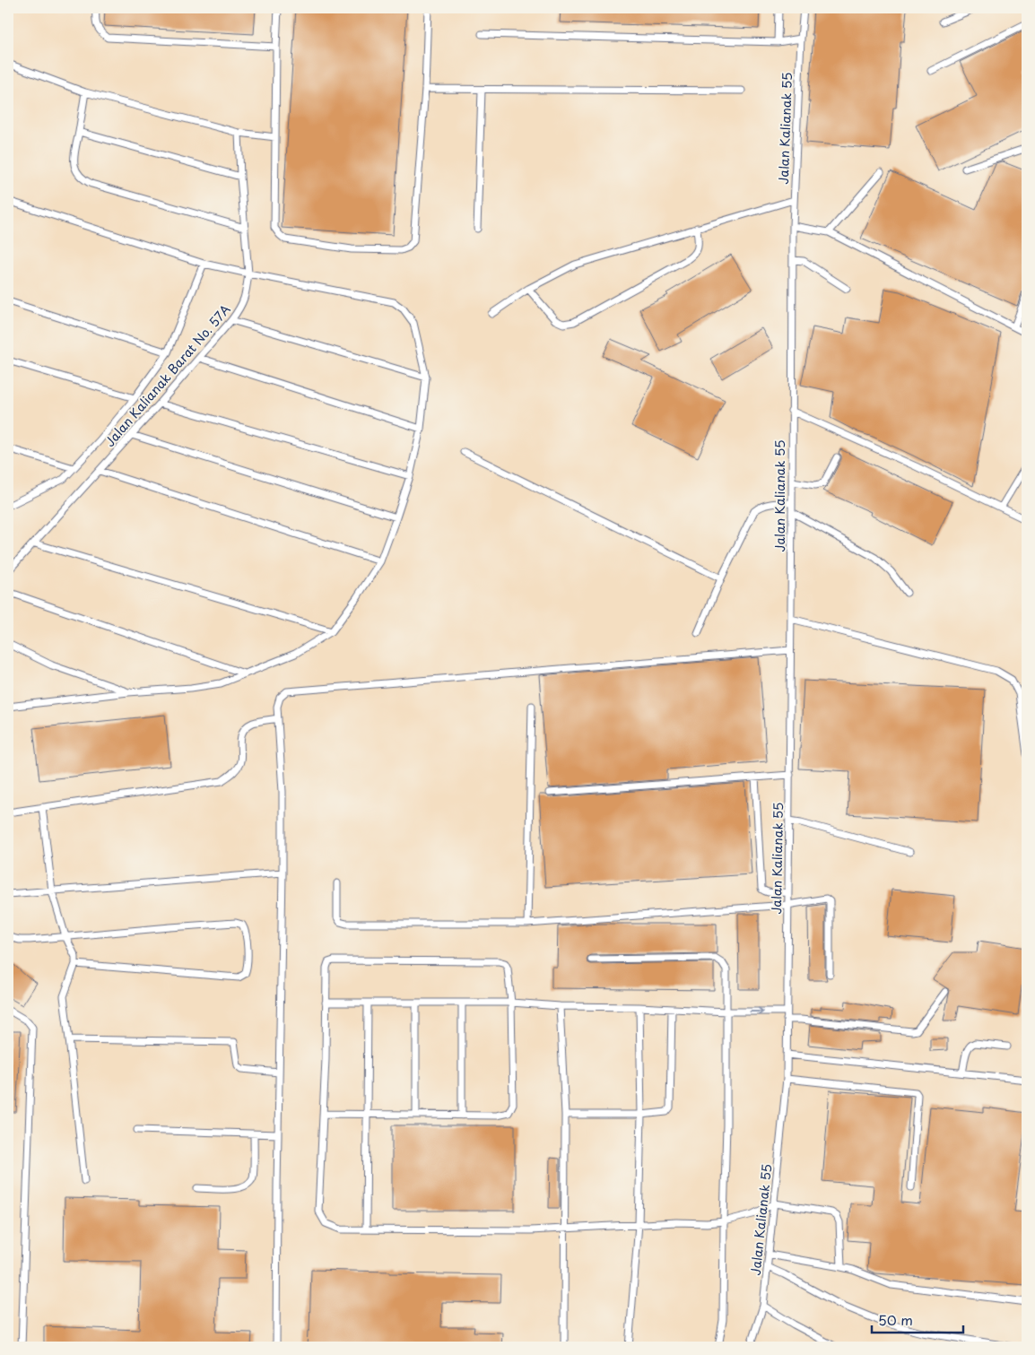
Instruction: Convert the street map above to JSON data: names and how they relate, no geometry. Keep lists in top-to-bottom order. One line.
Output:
{"streets":{"lane":["Jalan Kalianak 55","Jalan Kalianak Barat No. 57A"]},"scale_bar":"50 m"}
